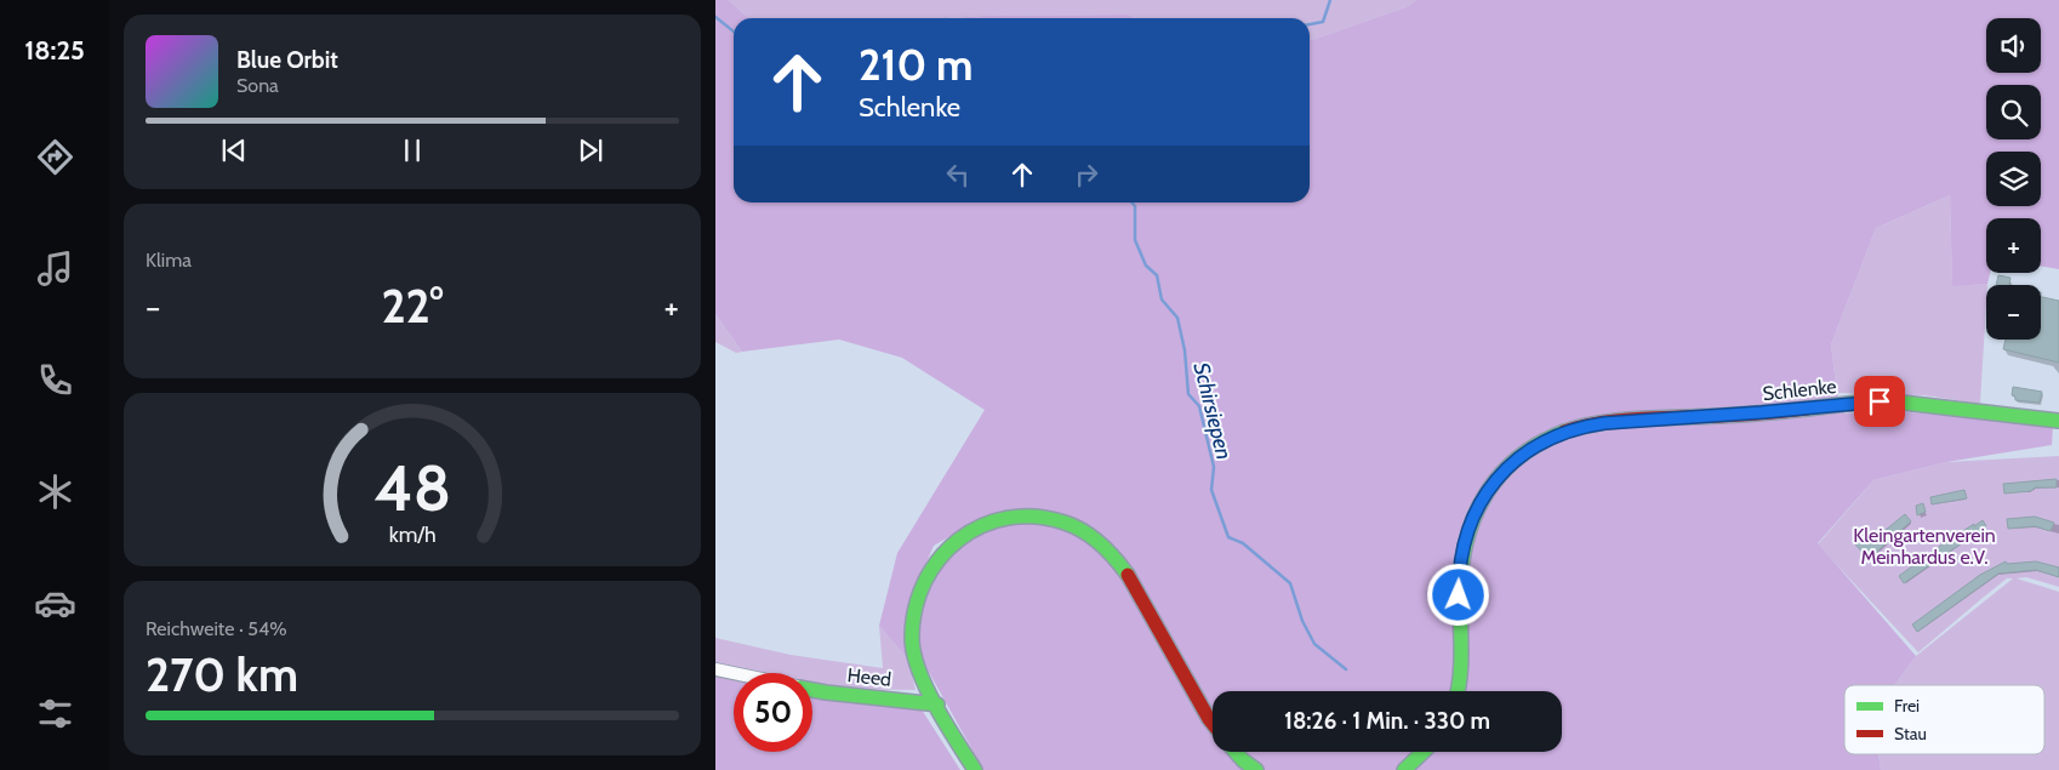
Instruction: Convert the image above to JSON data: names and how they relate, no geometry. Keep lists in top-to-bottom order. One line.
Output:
{"streets":{"main road":["Schlenke","Heed"]},"water":["Schirsiepen"],"parks":["Kleingartenverein Meinhardus e.V."],"legend":["Frei","Stau"],"page":{"tabs":"18:25","map_buttons":["+","−"],"turn":["210 m","Schlenke"],"song":["Blue Orbit","Sona"],"tile":["Klima",["Reichweite · 54%","270 km"]],"heat":["−","22°","+"],"limit":"50","trip":"18:26 · 1 Min. · 330 m","gauge":["48","km/h"]}}
